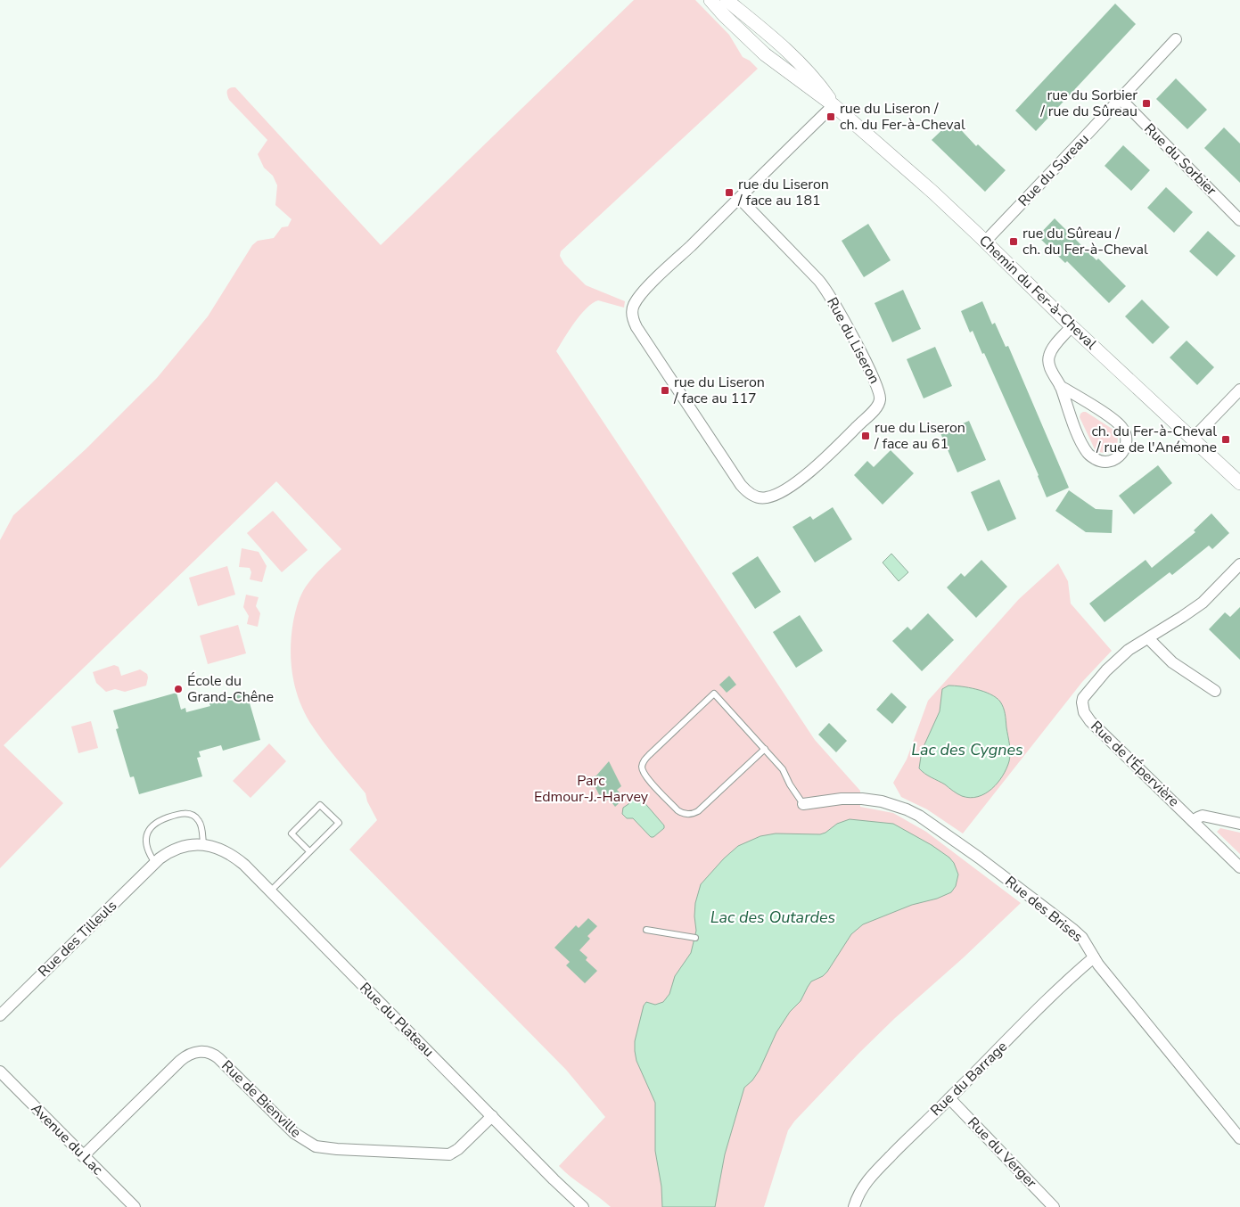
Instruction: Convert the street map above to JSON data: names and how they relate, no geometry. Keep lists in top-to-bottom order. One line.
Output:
{"streets":{"street":["Rue du Sorbier","Rue du Sureau","Chemin du Fer-à-Cheval","Rue du Liseron","Rue de l'Épervière","Rue des Brises","Rue des Tilleuls","Rue du Plateau","Rue du Barrage","Rue de Bienville","Avenue du Lac","Rue du Verger"]},"crossings":[["Rue du Sorbier","Rue du Sureau"],["Rue du Sureau","Chemin du Fer-à-Cheval"],["Chemin du Fer-à-Cheval","Rue du Liseron"],["Rue des Brises","Rue du Barrage"],["Rue des Tilleuls","Rue du Plateau"],["Rue du Plateau","Rue de Bienville"],["Rue du Barrage","Rue du Verger"],["Rue de Bienville","Avenue du Lac"]],"water":["Lac des Cygnes","Lac des Outardes"],"parks":["Parc Edmour-J.-Harvey"],"places":{"transit":["rue du Sorbier / rue du Sûreau","rue du Liseron / ch. du Fer-à-Cheval","rue du Liseron / face au 181","rue du Sûreau / ch. du Fer-à-Cheval","rue du Liseron / face au 117","rue du Liseron / face au 61","ch. du Fer-à-Cheval / rue de l'Anémone"],"other":["École du Grand-Chêne"]}}
